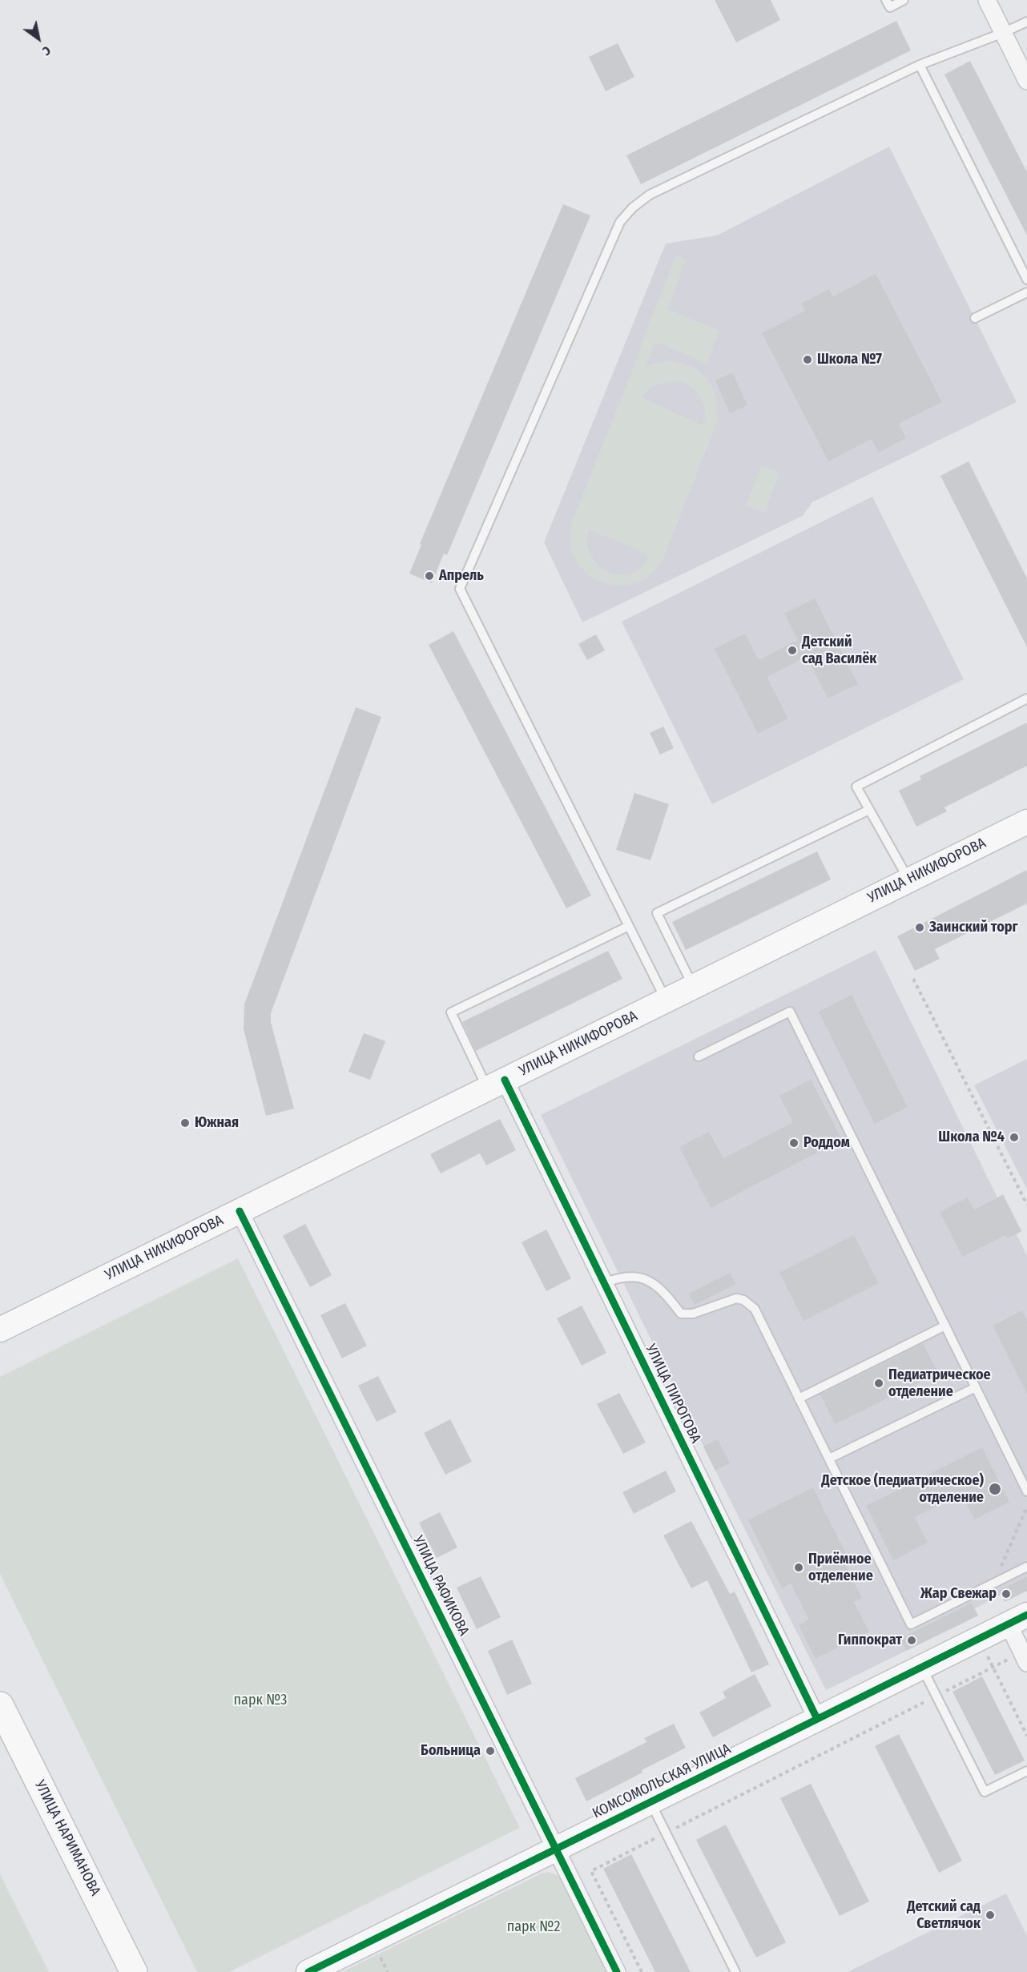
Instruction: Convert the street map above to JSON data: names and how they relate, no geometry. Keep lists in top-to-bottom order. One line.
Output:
{"streets":{"main road":["УЛИЦА НИКИФОРОВА","КОМСОМОЛЬСКАЯ УЛИЦА","УЛИЦА НАРИМАНОВА"],"street":["УЛИЦА ПИРОГОВА","УЛИЦА РАФИКОВА"]},"crossings":[["УЛИЦА НИКИФОРОВА","УЛИЦА ПИРОГОВА"],["УЛИЦА НИКИФОРОВА","УЛИЦА РАФИКОВА"],["УЛИЦА ПИРОГОВА","КОМСОМОЛЬСКАЯ УЛИЦА"],["УЛИЦА РАФИКОВА","КОМСОМОЛЬСКАЯ УЛИЦА"]],"parks":["парк №3","парк №2"],"places":["Школа №7","Апрель","Детский сад Василёк","Заинский торг","Южная","Школа №4","Роддом","Педиатрическое отделение","Детское (педиатрическое) отделение","Приёмное отделение","Жар Свежар","Гиппократ","Больница","Детский сад Светлячок"],"north":"bottom right"}
